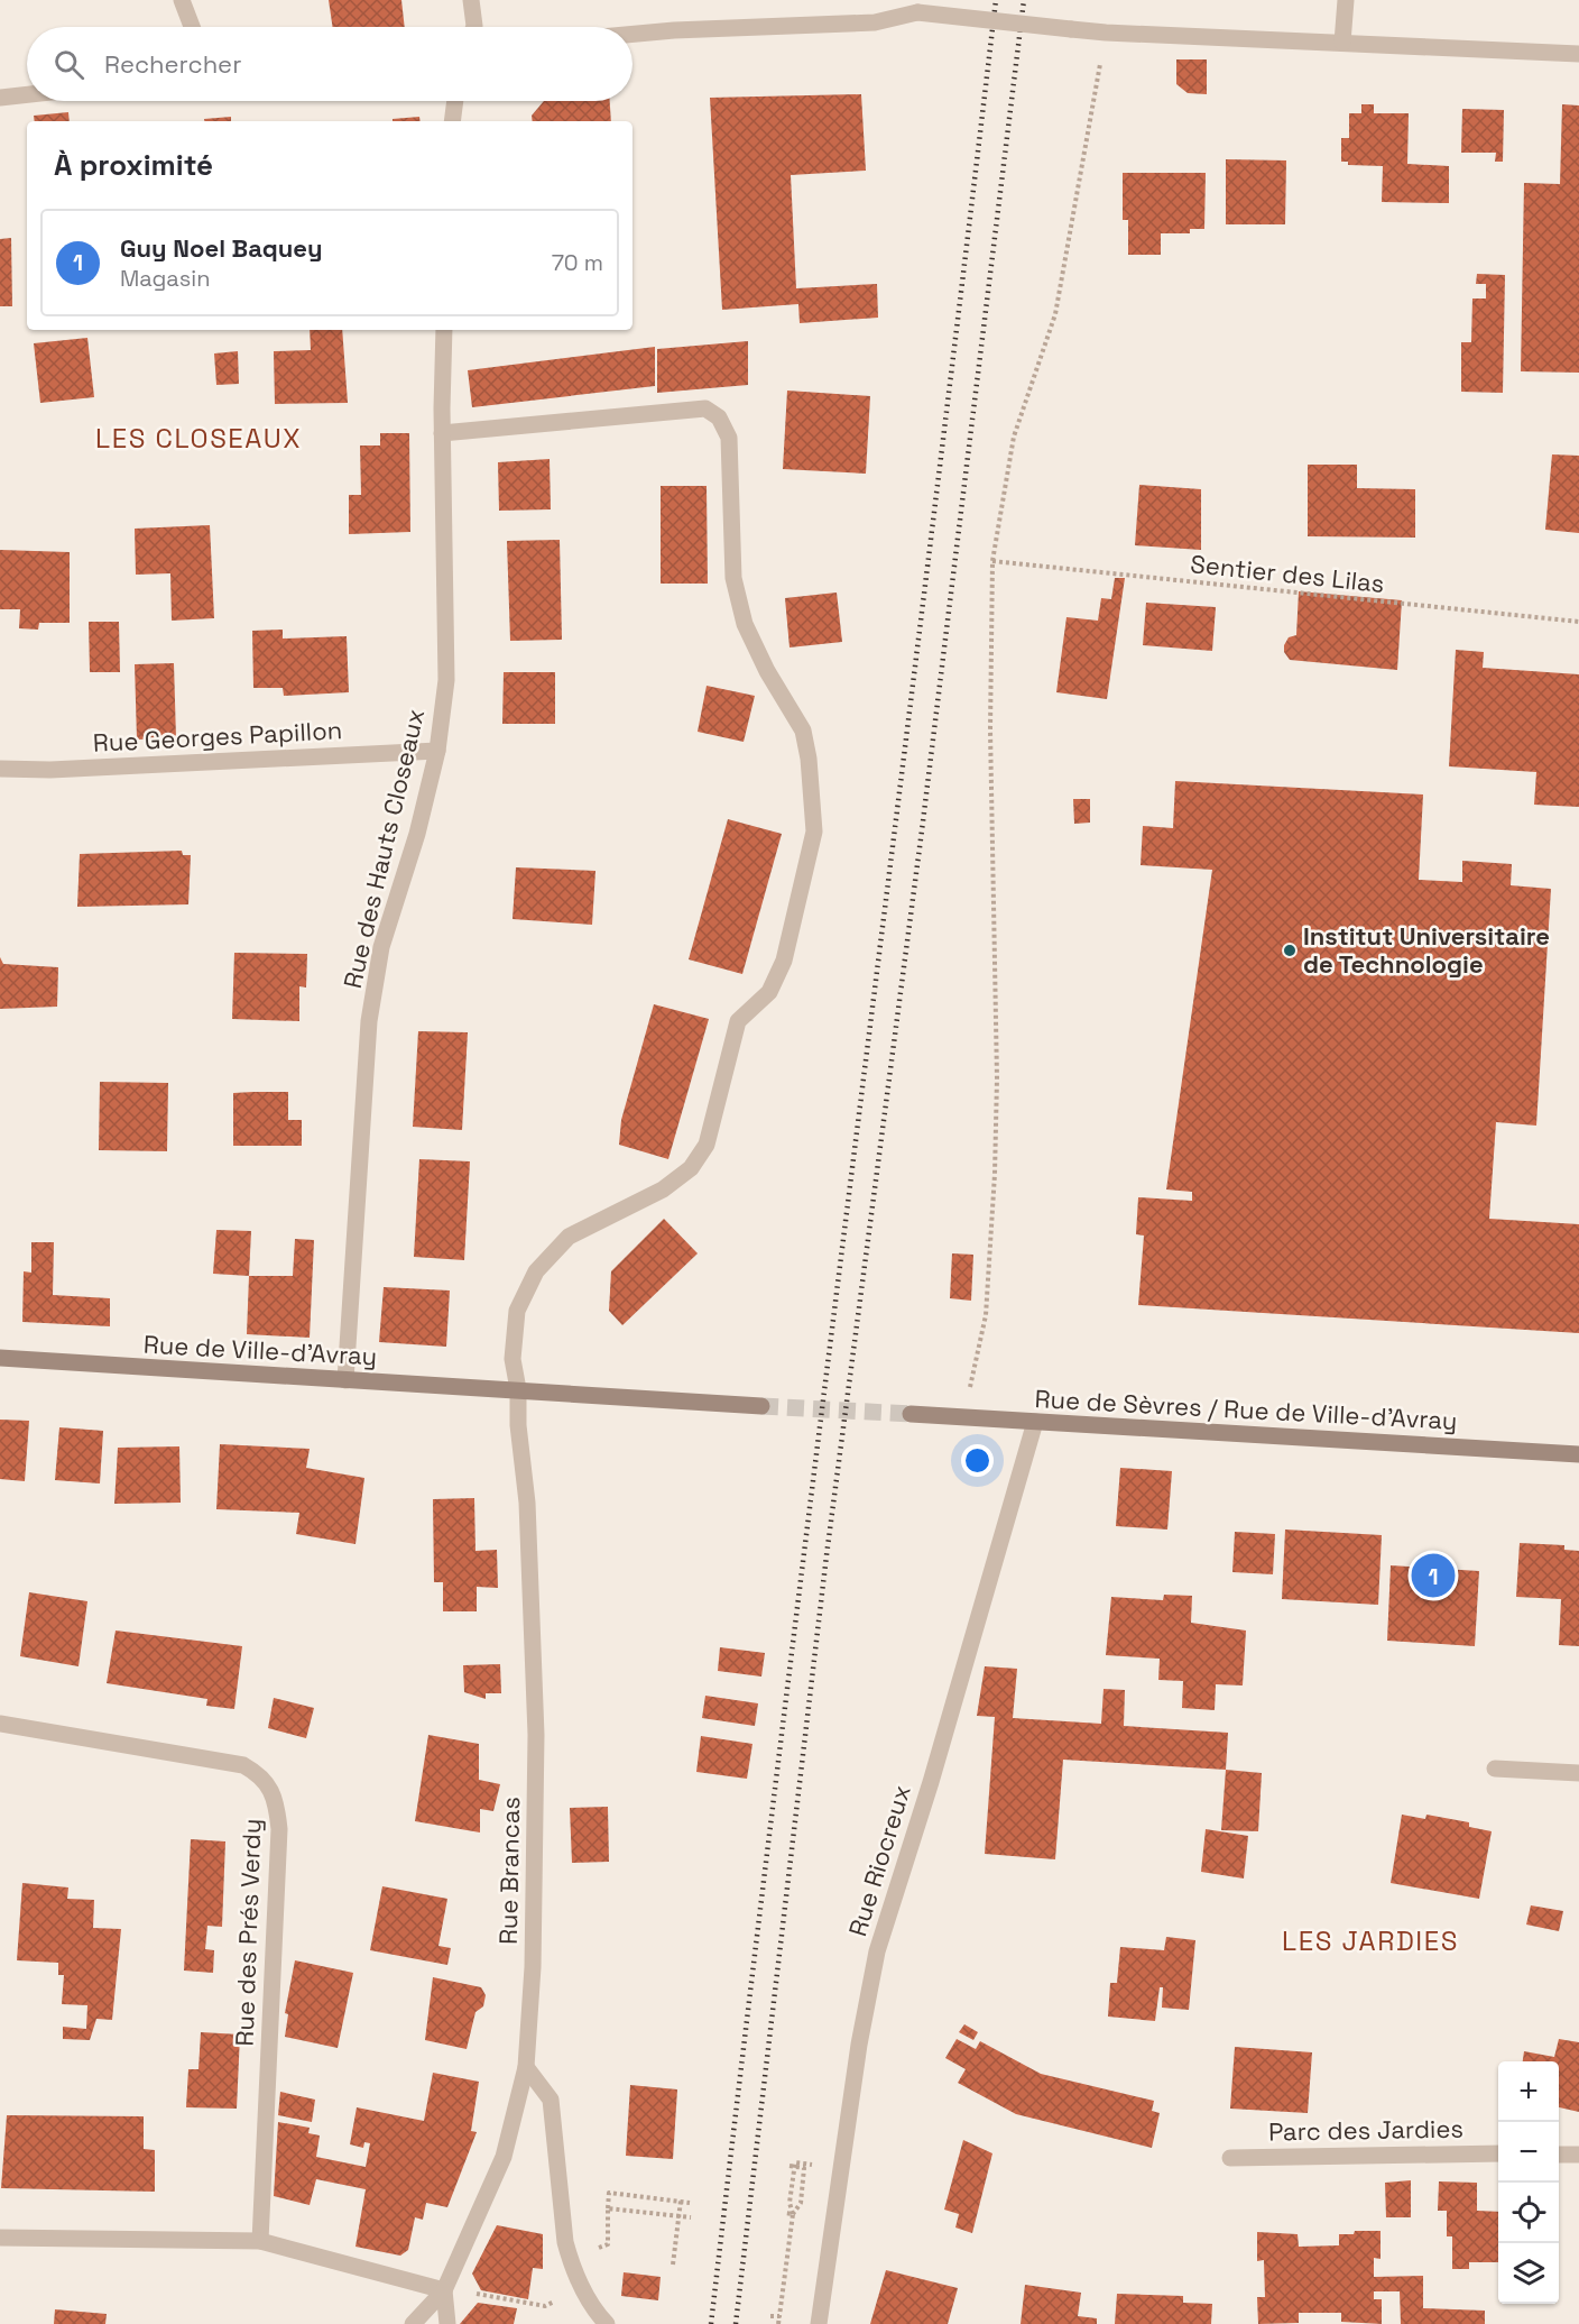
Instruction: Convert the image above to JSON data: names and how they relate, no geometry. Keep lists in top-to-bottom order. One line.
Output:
{"streets":{"main road":["Rue de Ville-d'Avray","Rue de Sèvres / Rue de Ville-d'Avray"],"street":["Rue Georges Papillon","Rue des Hauts Closeaux","Rue Riocreux","Rue Brancas","Rue des Prés Verdy","Parc des Jardies"],"path":["Sentier des Lilas"]},"crossings":[["Rue Georges Papillon","Rue des Hauts Closeaux"],["Rue des Hauts Closeaux","Rue de Ville-d'Avray"],["Rue des Hauts Closeaux","Rue Brancas"],["Rue de Ville-d'Avray","Rue Brancas"],["Rue de Sèvres / Rue de Ville-d'Avray","Rue Riocreux"]],"districts":["LES CLOSEAUX","LES JARDIES"],"places":["Institut Universitaire de Technologie"],"page":{"search":"Rechercher","heading":"À proximité","list":[{"mark":"1","name":"Guy Noel Baquey","note":"Magasin","value":"70 m"}],"pins":"1","map_buttons":["+","−"]}}
